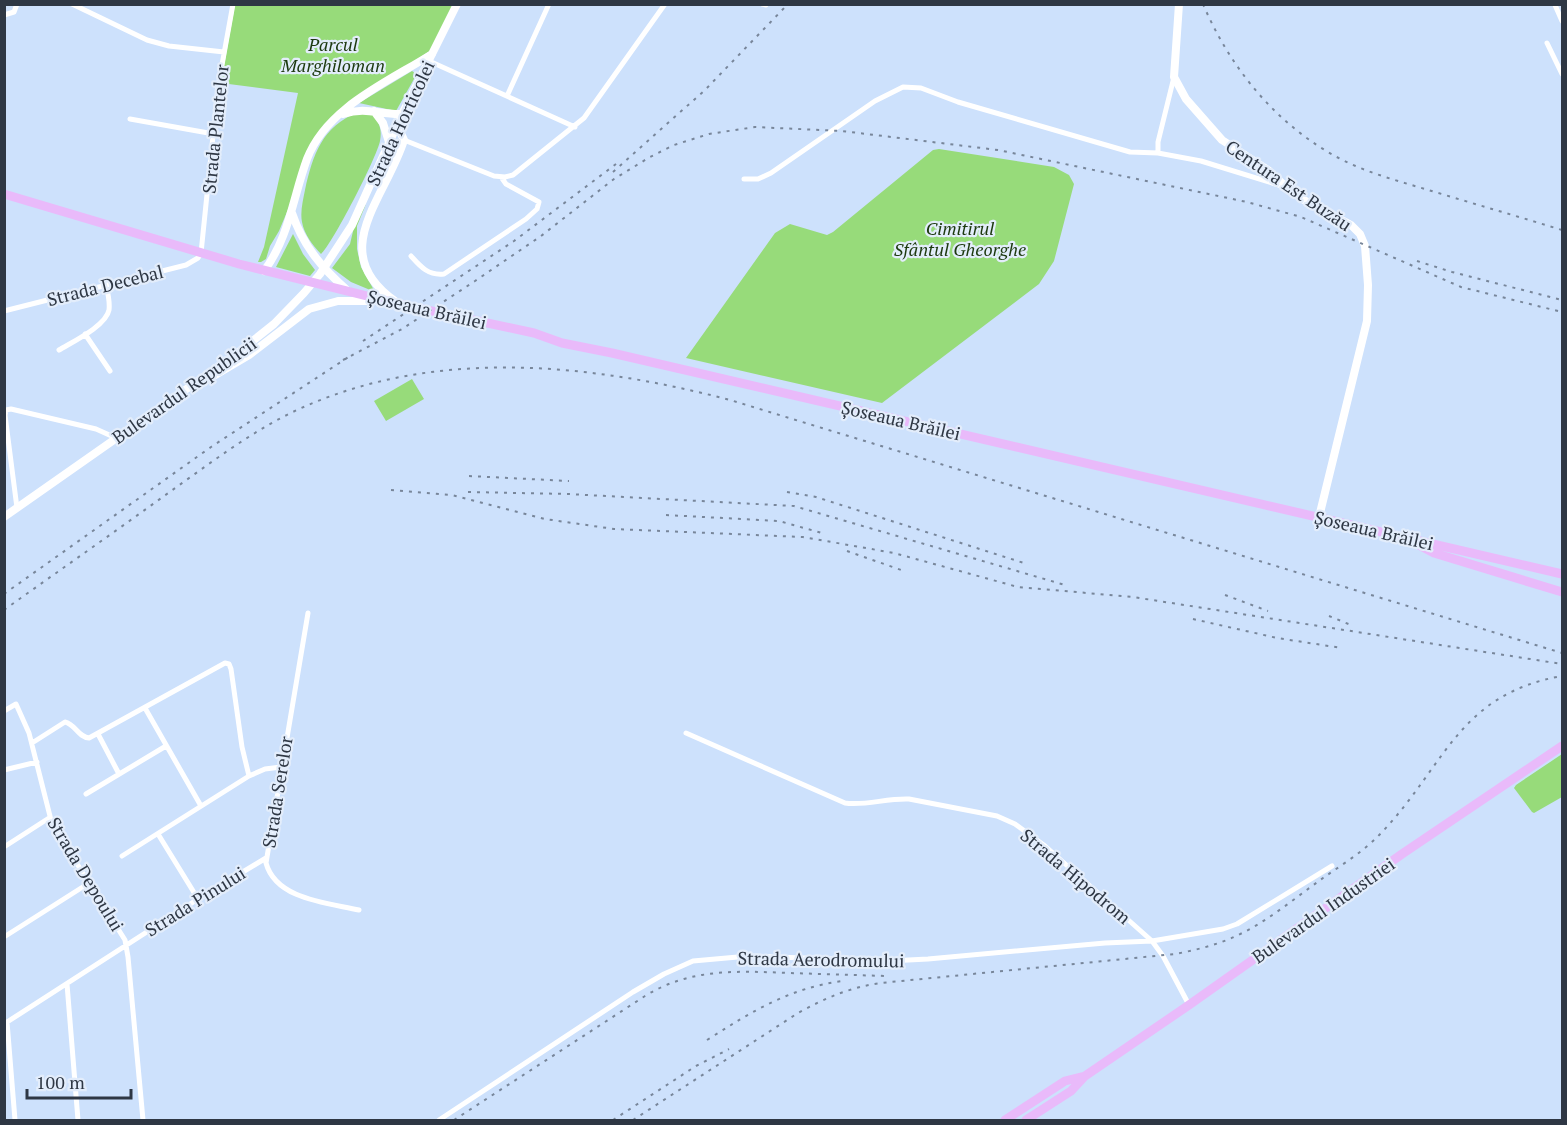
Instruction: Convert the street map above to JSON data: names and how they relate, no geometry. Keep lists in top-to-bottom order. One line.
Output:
{"streets":{"main road":["Strada Horticolei","Centura Est Buzău","Șoseaua Brăilei","Bulevardul Republicii","Bulevardul Industriei"],"street":["Strada Plantelor","Strada Decebal","Strada Serelor","Strada Depoului","Strada Hipodrom","Strada Pinului","Strada Aerodromului"]},"crossings":[["Strada Horticolei","Bulevardul Republicii"],["Strada Plantelor","Strada Decebal"],["Strada Plantelor","Șoseaua Brăilei"],["Centura Est Buzău","Șoseaua Brăilei"],["Strada Decebal","Șoseaua Brăilei"],["Strada Serelor","Strada Pinului"],["Strada Depoului","Strada Pinului"],["Strada Hipodrom","Bulevardul Industriei"],["Strada Hipodrom","Strada Aerodromului"]],"parks":["Parcul Marghiloman","Cimitirul Sfântul Gheorghe"],"scale_bar":"100 m"}
